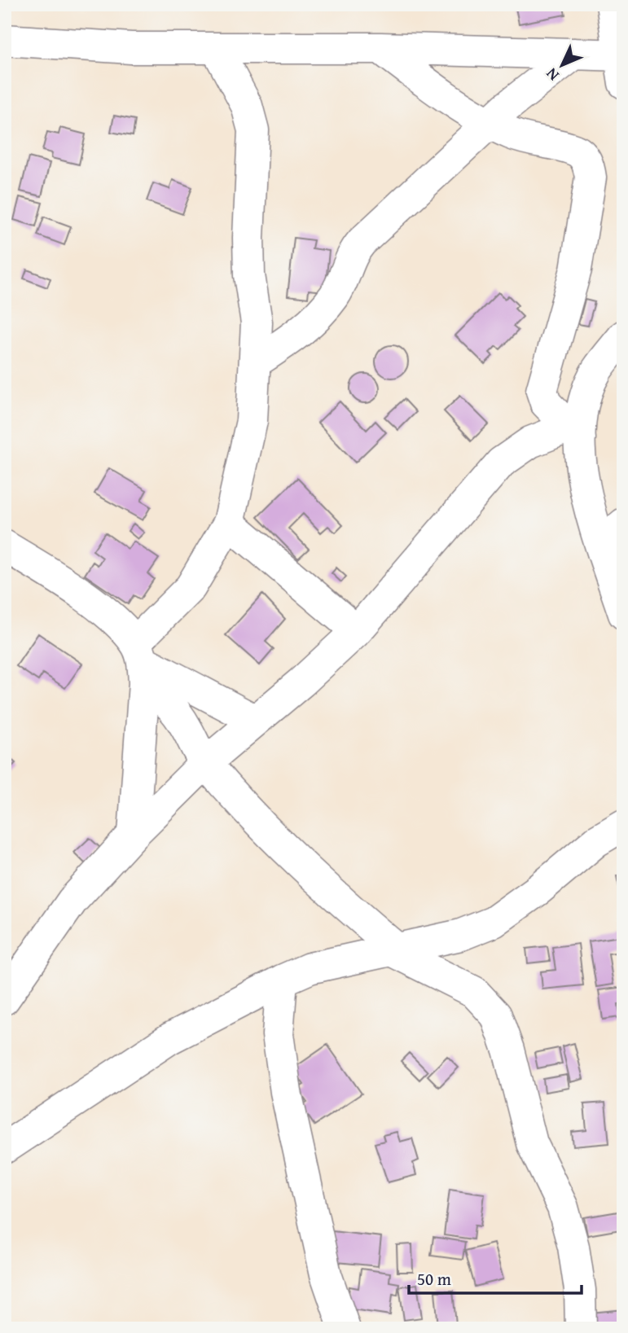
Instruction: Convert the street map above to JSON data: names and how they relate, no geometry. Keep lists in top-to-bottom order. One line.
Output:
{"scale_bar":"50 m","north":"bottom left"}
